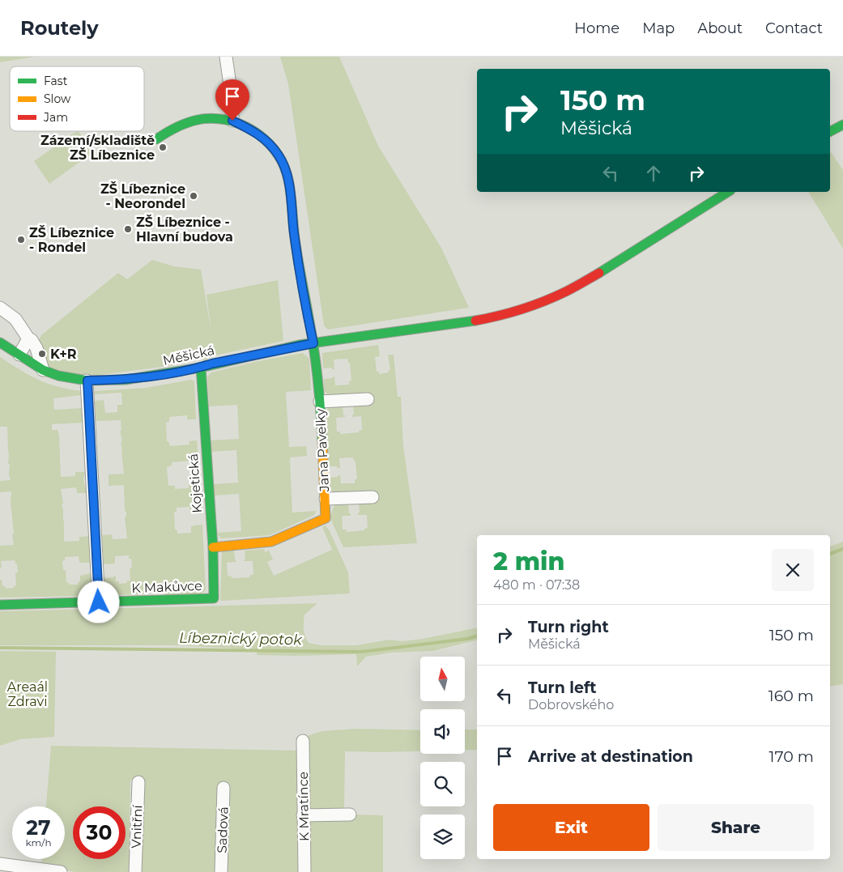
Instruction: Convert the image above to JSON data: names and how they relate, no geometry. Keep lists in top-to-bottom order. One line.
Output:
{"streets":{"street":["Měšická","Jana Pavelky","Kojetická","K Makůvce","K Mratínce","Vnitřní","Sadová"]},"crossings":[["Měšická","Jana Pavelky"],["Měšická","Kojetická"],["Jana Pavelky","Kojetická"],["Kojetická","K Makůvce"]],"water":["Líbeznický potok"],"parks":["Areaál Zdravi"],"places":["Zázemí/skladiště ZŠ Líbeznice","ZŠ Líbeznice - Neorondel","ZŠ Líbeznice - Hlavní budova","ZŠ Líbeznice - Rondel","K+R"],"legend":["Fast","Slow","Jam"],"north":"top","page":{"header":"Routely","nav":["Home","Map","About","Contact"],"turn":["150 m","Měšická"],"heading":["2 min","480 m · 07:38"],"list":[{"name":"Turn right","note":"Měšická","value":"150 m"},{"name":"Turn left","note":"Dobrovského","value":"160 m"},{"name":"Arrive at destination","value":"170 m"}],"buttons":["Exit","Share"],"speed":"27 km/h","limit":"30"}}
